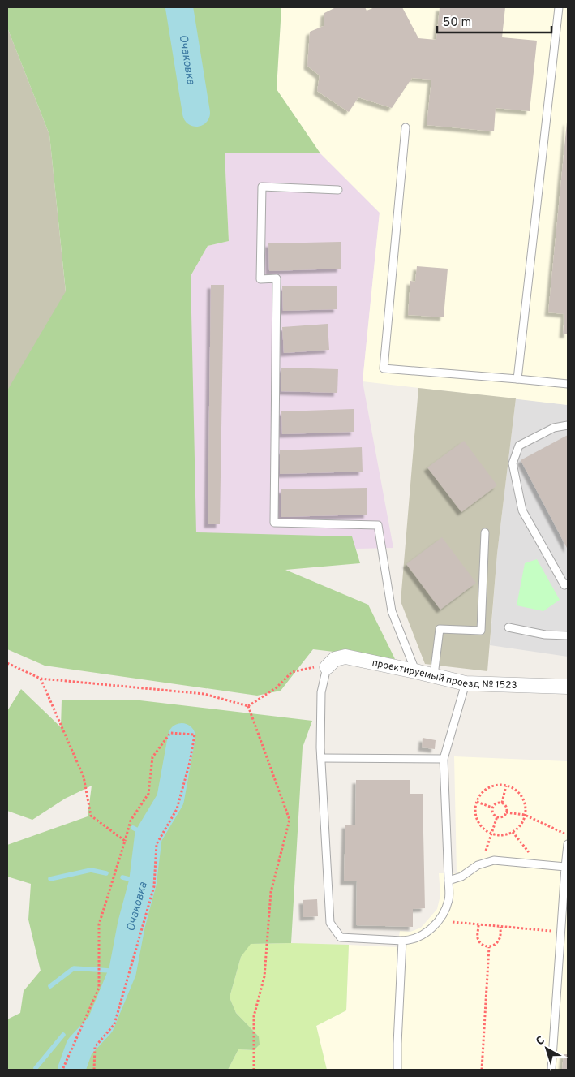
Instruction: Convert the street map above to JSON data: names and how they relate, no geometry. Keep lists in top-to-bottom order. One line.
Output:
{"streets":{"street":["проектируемый проезд № 1523"]},"water":["Очаковка"],"scale_bar":"50 m","north":"top left"}
